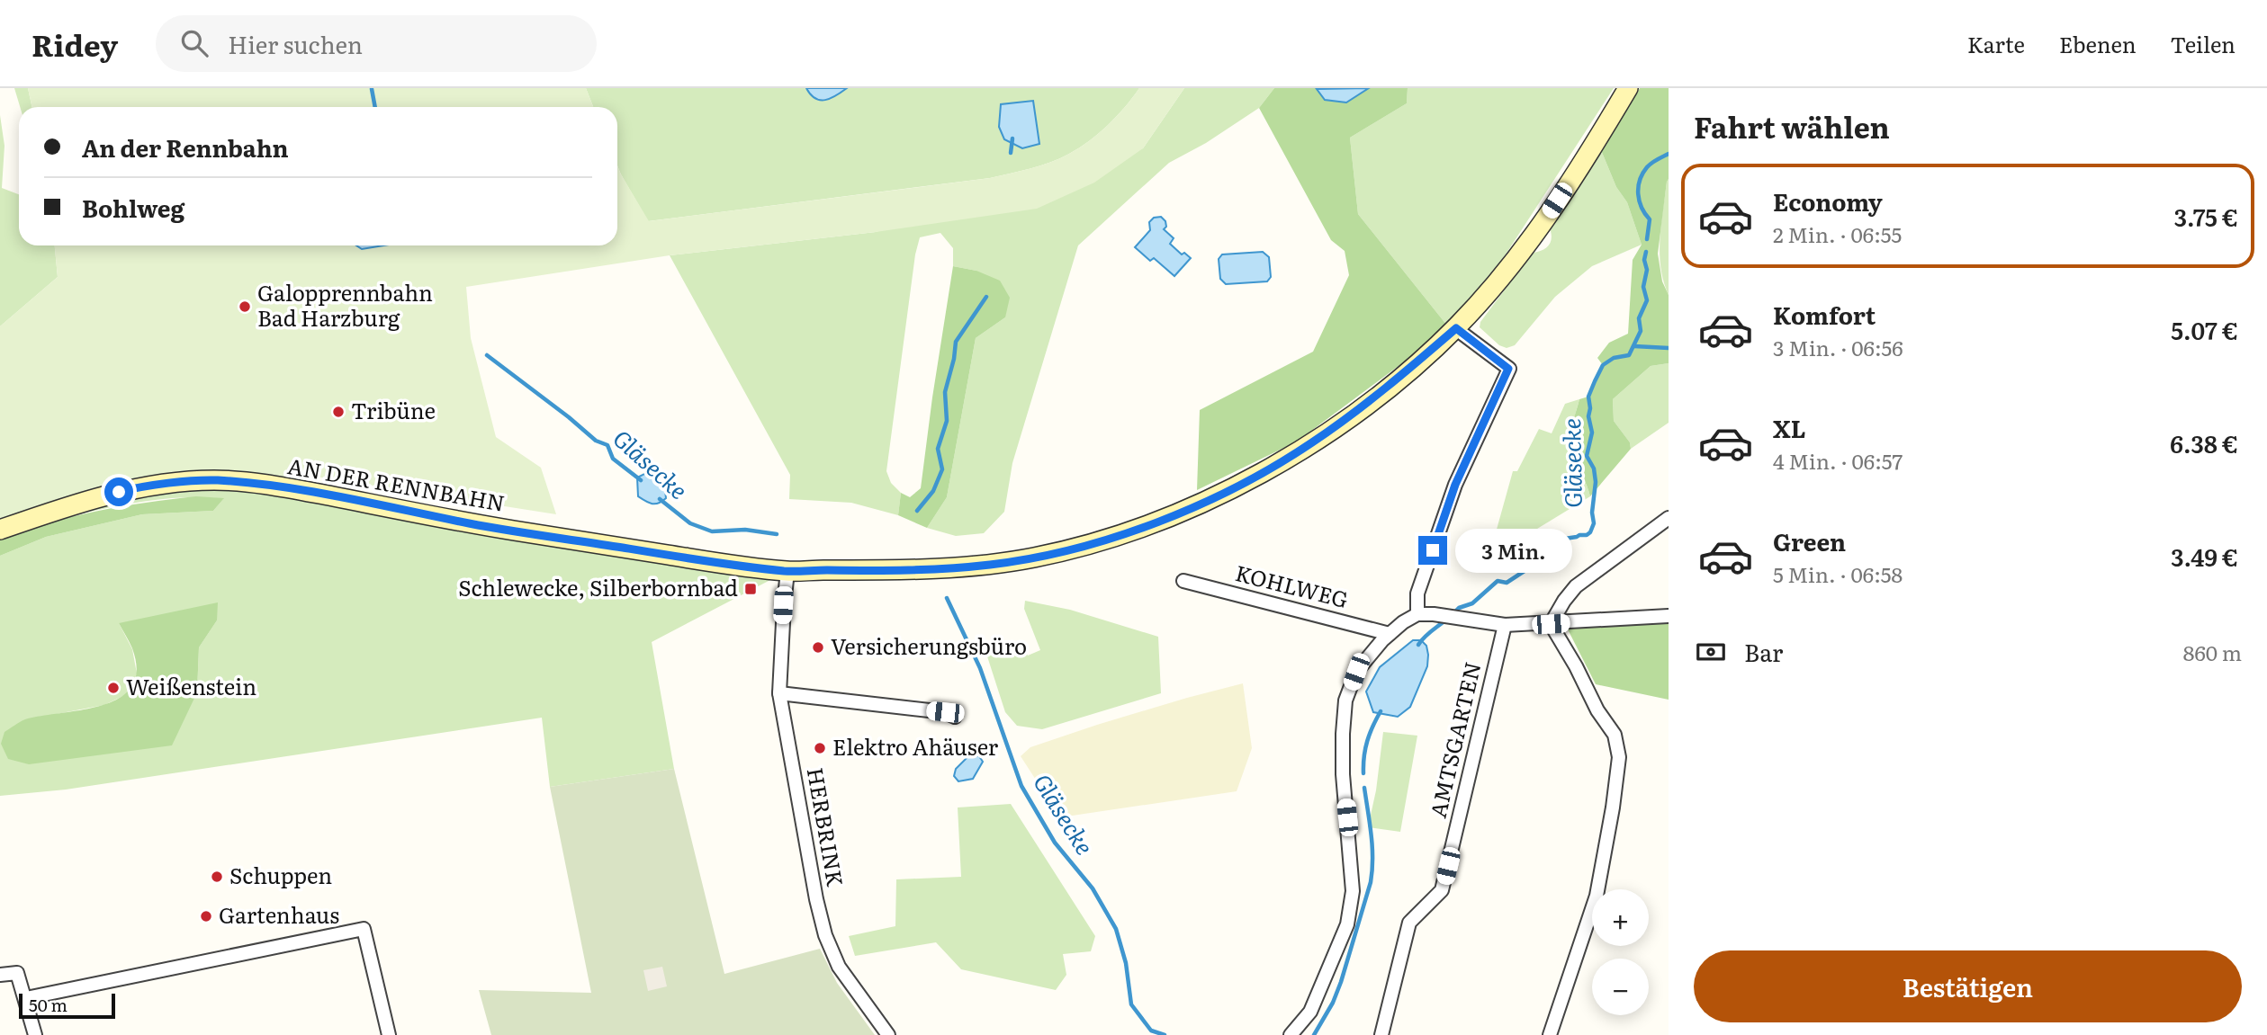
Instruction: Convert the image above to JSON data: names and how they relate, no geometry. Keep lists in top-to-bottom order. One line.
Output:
{"streets":{"main road":["AN DER RENNBAHN"],"street":["KOHLWEG","AMTSGARTEN","HERBRINK"]},"crossings":[["AN DER RENNBAHN","HERBRINK"]],"water":["Gläsecke"],"places":{"other":["Galopprennbahn Bad Harzburg","Tribüne","Versicherungsbüro","Weißenstein","Elektro Ahäuser","Schuppen","Gartenhaus"],"transit":["Schlewecke, Silberbornbad"]},"scale_bar":"50 m","page":{"header":"Ridey","search":"Hier suchen","nav":["Karte","Ebenen","Teilen"],"heading":"Fahrt wählen","banner":["An der Rennbahn","Bohlweg"],"list":[{"name":"Economy","note":"2 Min. · 06:55","value":"3.75 €"},{"name":"Komfort","note":"3 Min. · 06:56","value":"5.07 €"},{"name":"XL","note":"4 Min. · 06:57","value":"6.38 €"},{"name":"Green","note":"5 Min. · 06:58","value":"3.49 €"}],"bubble":"3 Min.","pay":["Bar","860 m"],"map_buttons":["+","−"],"buttons":"Bestätigen","scale":"50 m"}}
